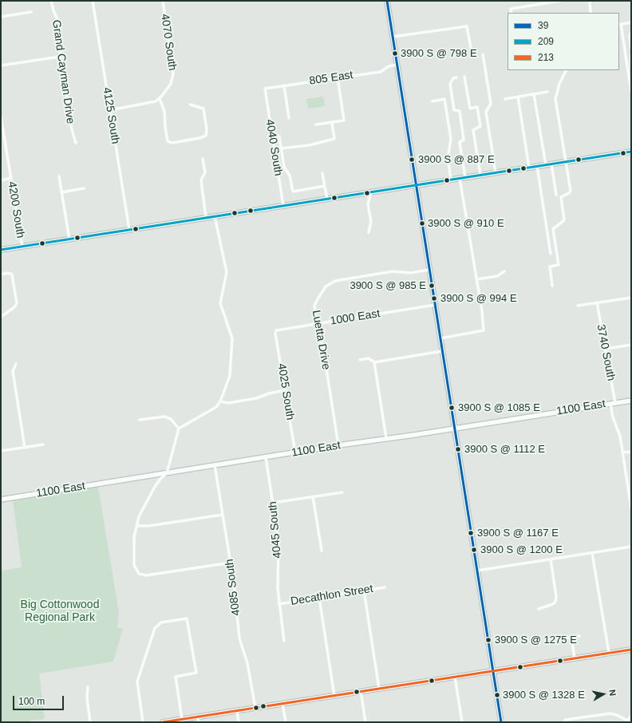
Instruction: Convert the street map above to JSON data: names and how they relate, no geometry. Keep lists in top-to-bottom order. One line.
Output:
{"streets":{"main road":["1100 East"],"street":["4070 South","Grand Cayman Drive","805 East","4125 South","4040 South","4200 South","1000 East","Luetta Drive","3740 South","4025 South","4045 South","4085 South","Decathlon Street"]},"crossings":[["805 East","4040 South"],["1000 East","Luetta Drive"],["1000 East","4025 South"],["Luetta Drive","1100 East"],["3740 South","1100 East"],["4025 South","1100 East"],["1100 East","4045 South"],["1100 East","4085 South"],["4045 South","Decathlon Street"]],"parks":["Big Cottonwood Regional Park"],"places":["3900 S @ 798 E","3900 S @ 887 E","3900 S @ 910 E","3900 S @ 985 E","3900 S @ 994 E","3900 S @ 1085 E","3900 S @ 1112 E","3900 S @ 1167 E","3900 S @ 1200 E","3900 S @ 1275 E","3900 S @ 1328 E"],"lines":["transit line 39","transit line 209","transit line 213"],"legend":["39","209","213"],"scale_bar":"100 m","north":"right"}
